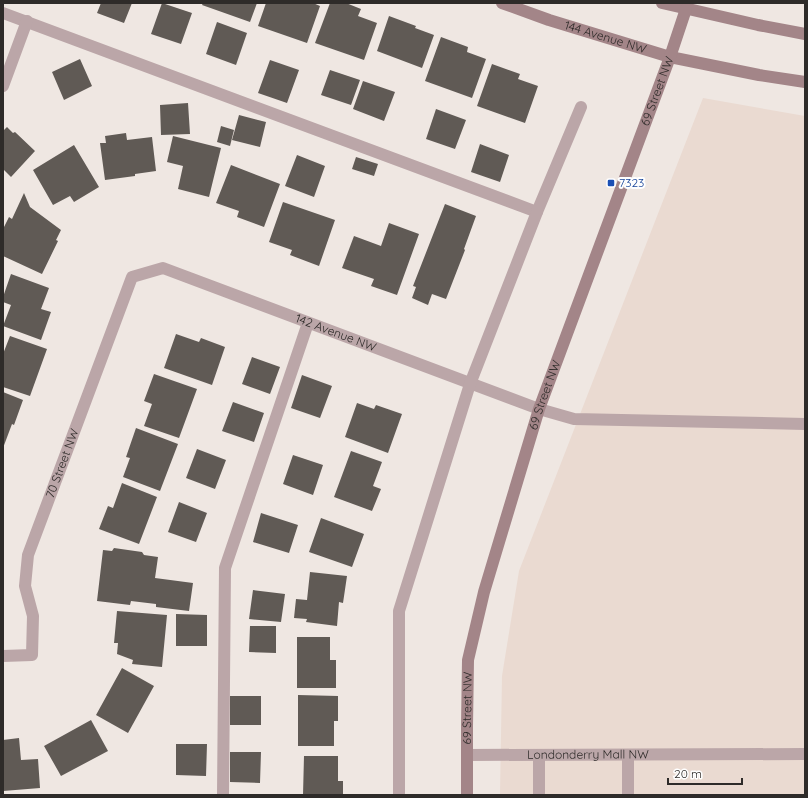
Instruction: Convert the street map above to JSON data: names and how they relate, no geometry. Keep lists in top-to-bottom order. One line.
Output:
{"streets":{"street":["144 Avenue NW","69 Street NW","142 Avenue NW","70 Street NW","Londonderry Mall NW"]},"crossings":[["144 Avenue NW","69 Street NW"],["69 Street NW","142 Avenue NW"],["69 Street NW","Londonderry Mall NW"],["142 Avenue NW","70 Street NW"]],"places":{"transit":["7323"]},"scale_bar":"20 m"}
